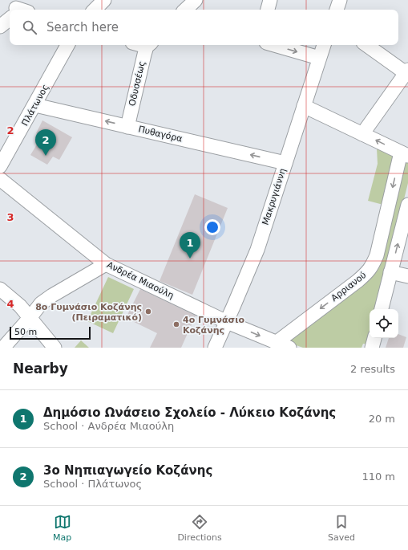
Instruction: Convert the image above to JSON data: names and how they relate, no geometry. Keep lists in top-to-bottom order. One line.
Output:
{"streets":{"street":["Οδυσσέως","Πλάτωνος","Πυθαγόρα","Μακρυγιάννη","Ανδρέα Μιαούλη","Αρριανού"]},"crossings":[["Οδυσσέως","Πυθαγόρα"],["Πλάτωνος","Πυθαγόρα"],["Πυθαγόρα","Μακρυγιάννη"],["Μακρυγιάννη","Ανδρέα Μιαούλη"],["Ανδρέα Μιαούλη","Αρριανού"]],"one_way":["Πυθαγόρα"],"places":["8ο Γυμνάσιο Κοζάνης (Πειραματικό)","4ο Γυμνάσιο Κοζάνης"],"scale_bar":"50 m","page":{"search":"Search here","pins":["2","1"],"scale":"50 m","heading":["Nearby","2 results"],"list":[{"mark":"1","name":"Δημόσιο Ωνάσειο Σχολείο - Λύκειο Κοζάνης","note":"School · Ανδρέα Μιαούλη","value":"20 m"},{"mark":"2","name":"3ο Νηπιαγωγείο Κοζάνης","note":"School · Πλάτωνος","value":"110 m"}],"nav":["Map","Directions","Saved"]},"grid":{"rows":["2","3","4"]}}
